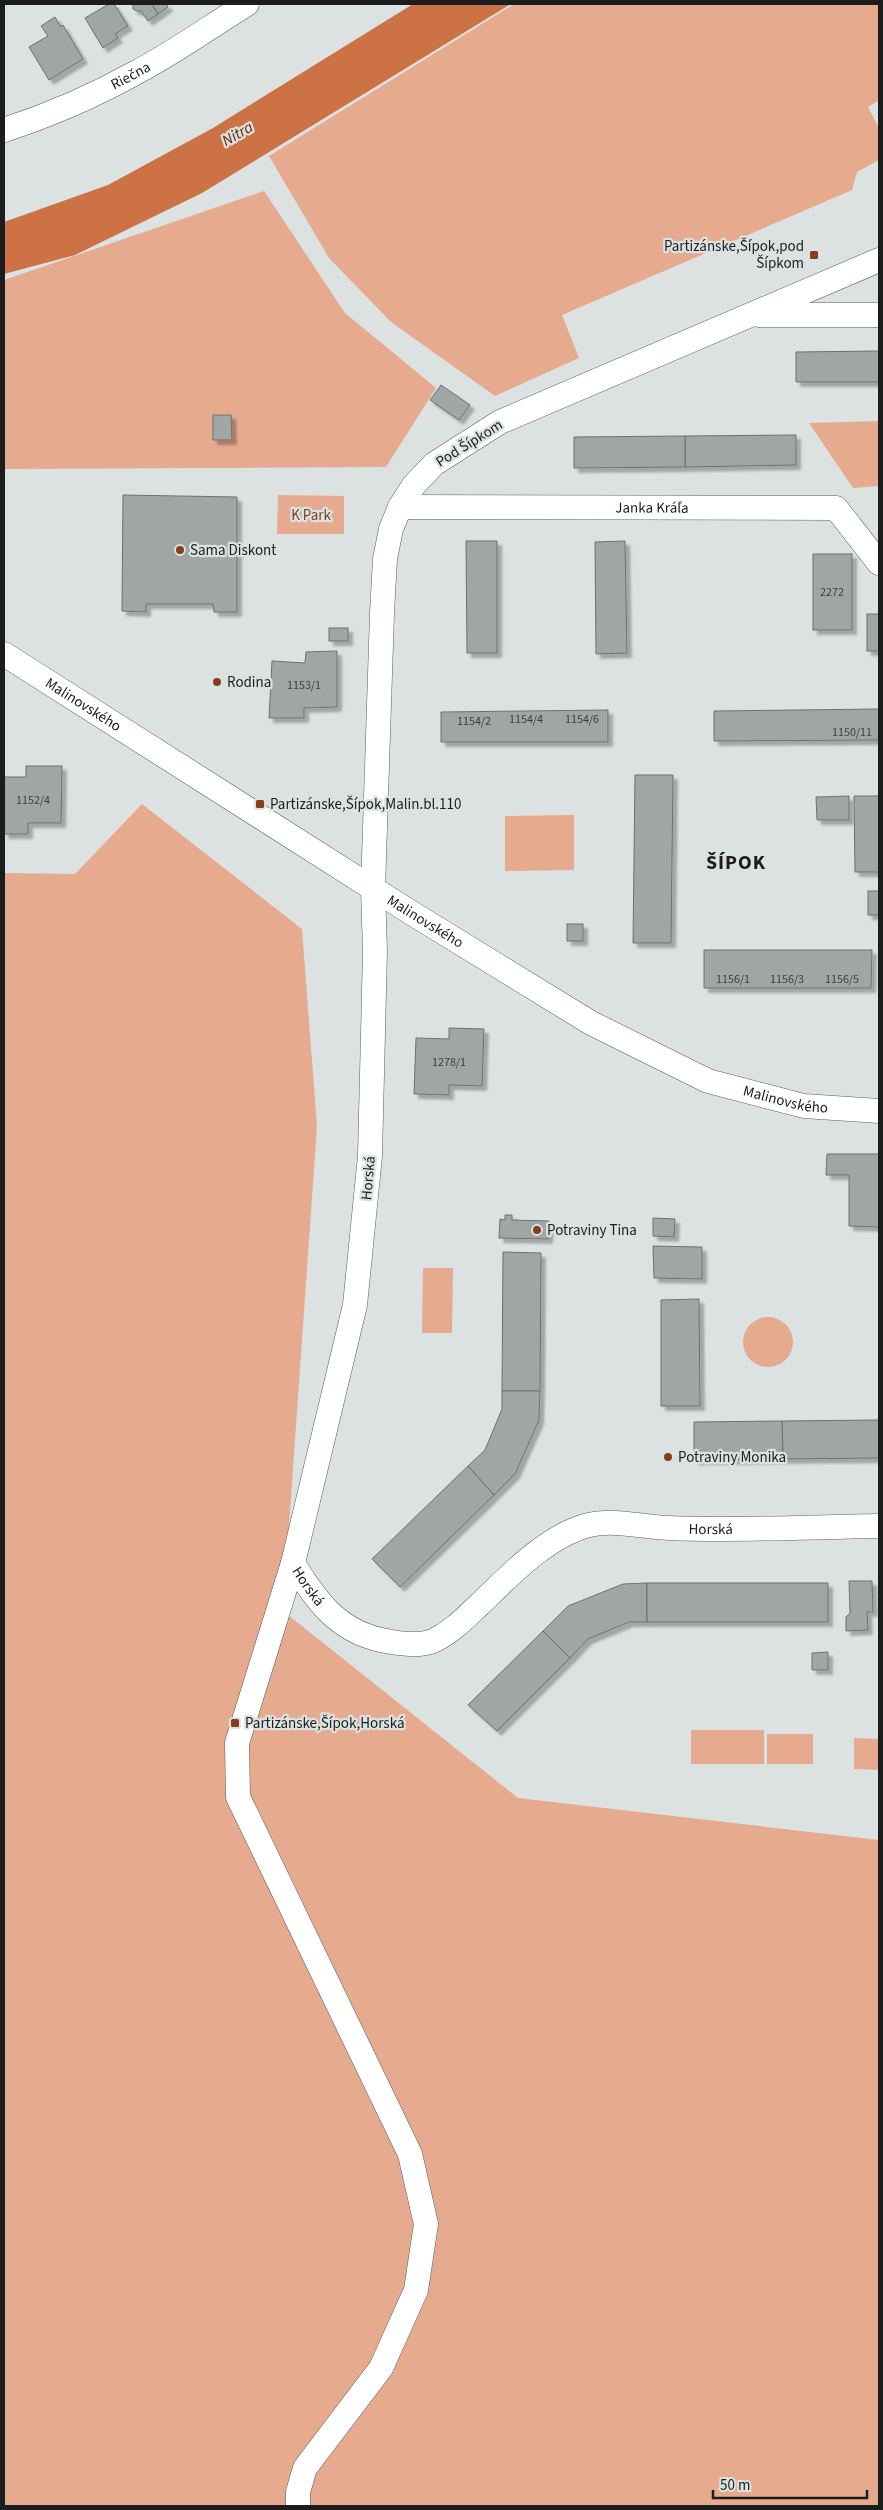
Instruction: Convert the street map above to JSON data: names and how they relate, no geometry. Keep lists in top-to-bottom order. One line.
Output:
{"streets":{"street":["Riečna","Pod Šípkom","Janka Kráľa","Malinovského","Horská"]},"crossings":[["Pod Šípkom","Janka Kráľa"],["Pod Šípkom","Malinovského"],["Pod Šípkom","Horská"],["Malinovského","Horská"]],"districts":["ŠÍPOK"],"water":["Nitra"],"parks":["K Park"],"places":{"transit":["Partizánske,Šípok,pod Šípkom","Partizánske,Šípok,Malin.bl.110","Partizánske,Šípok,Horská"],"other":["Sama Diskont","Rodina","Potraviny Tina","Potraviny Monika"]},"house_numbers":["2272","1153/1","1154/4","1154/6","1154/2","1150/11","1152/4","1156/1","1156/3","1156/5","1278/1"],"scale_bar":"50 m"}
